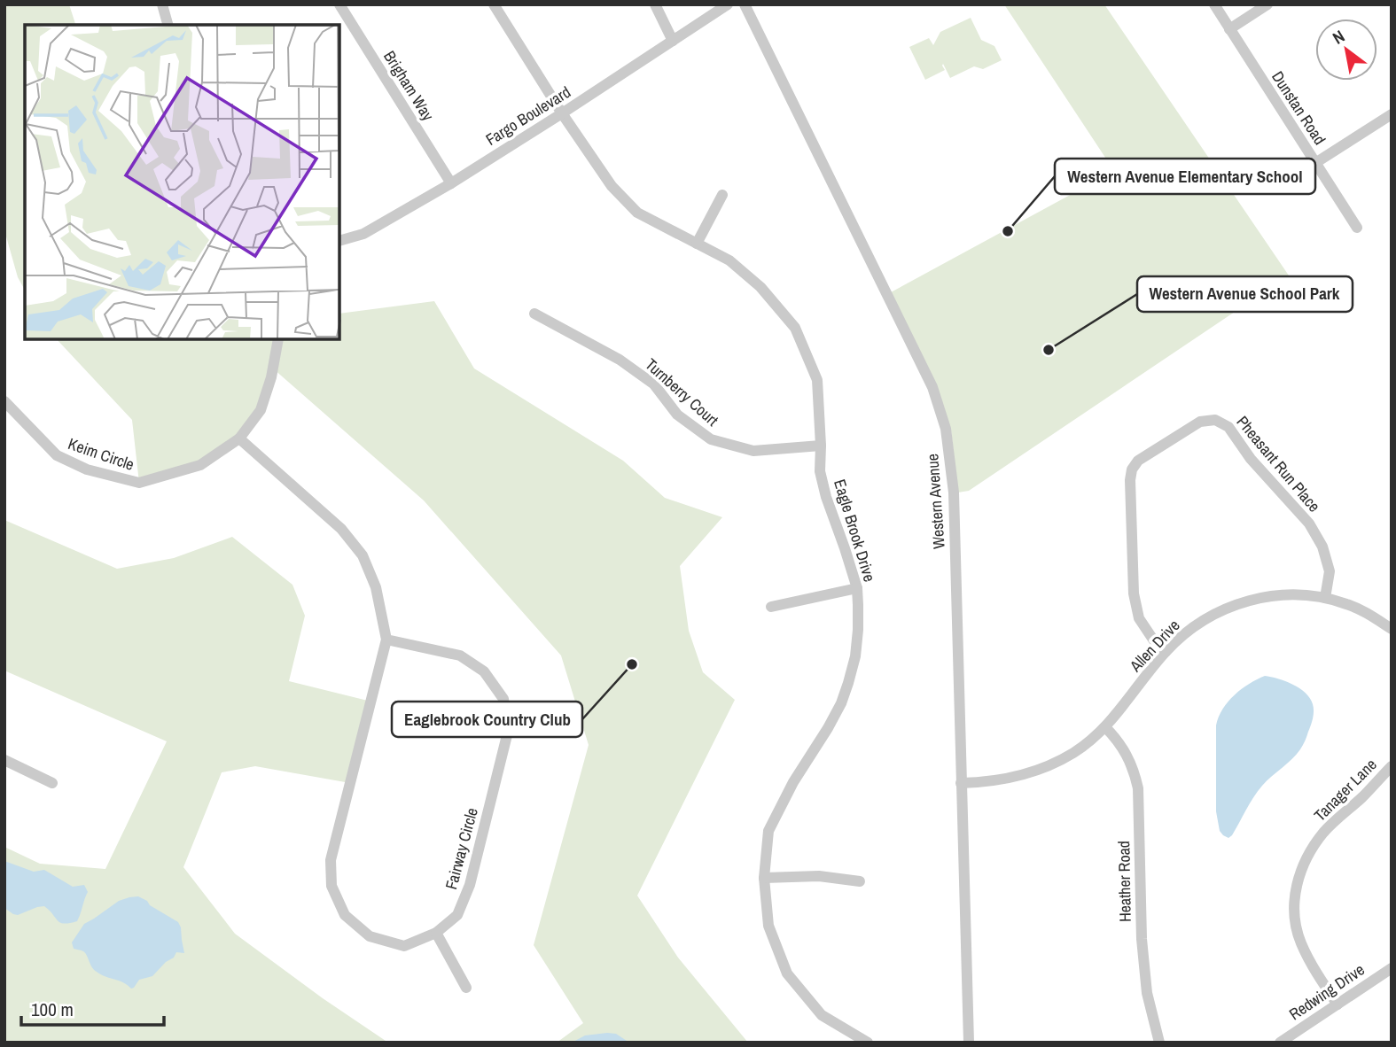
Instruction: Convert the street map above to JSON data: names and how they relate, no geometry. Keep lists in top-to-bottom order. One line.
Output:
{"streets":{"street":["Brigham Way","Dunstan Road","Fargo Boulevard","Turnberry Court","Keim Circle","Pheasant Run Place","Western Avenue","Eagle Brook Drive","Allen Drive","Tanager Lane","Fairway Circle","Heather Road","Redwing Drive"]},"crossings":[["Brigham Way","Fargo Boulevard"],["Fargo Boulevard","Eagle Brook Drive"],["Turnberry Court","Eagle Brook Drive"],["Keim Circle","Fairway Circle"],["Pheasant Run Place","Allen Drive"],["Western Avenue","Allen Drive"],["Allen Drive","Heather Road"],["Tanager Lane","Redwing Drive"]],"places":["Western Avenue Elementary School","Western Avenue School Park","Eaglebrook Country Club"],"scale_bar":"100 m","north":"top left"}
